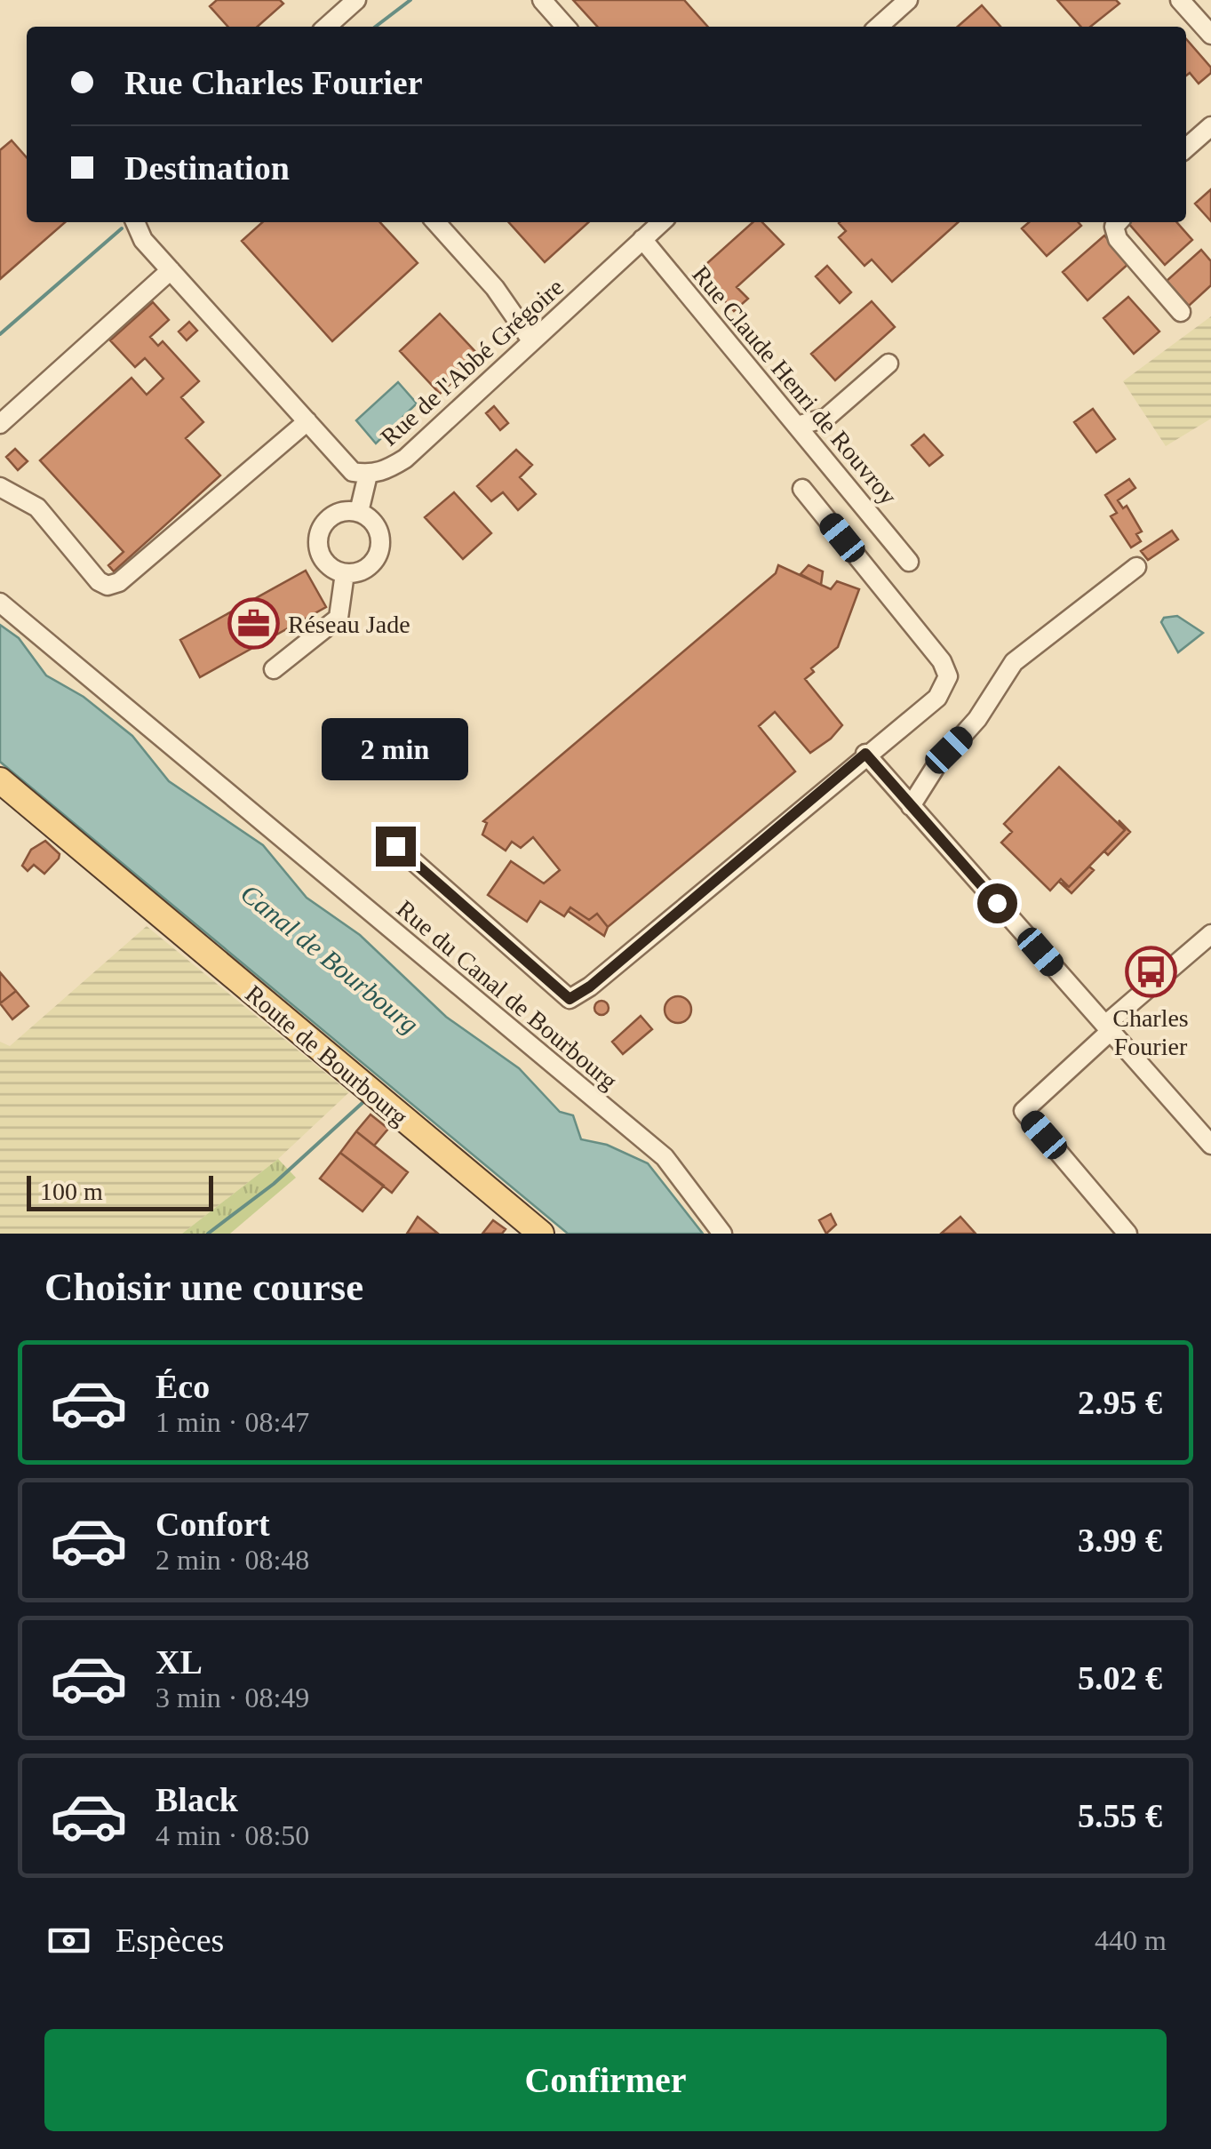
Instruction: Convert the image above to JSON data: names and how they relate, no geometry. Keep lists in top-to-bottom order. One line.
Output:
{"streets":{"main road":["Route de Bourbourg"],"street":["Rue de l'Abbé Grégoire","Rue Claude Henri de Rouvroy","Rue du Canal de Bourbourg"]},"crossings":[["Rue de l'Abbé Grégoire","Rue Claude Henri de Rouvroy"]],"water":["Canal de Bourbourg"],"places":{"office":["Réseau Jade"],"bus stop":["Charles Fourier"]},"scale_bar":"100 m","page":{"banner":["Rue Charles Fourier","Destination"],"bubble":"2 min","scale":"100 m","heading":"Choisir une course","list":[{"name":"Éco","note":"1 min · 08:47","value":"2.95 €"},{"name":"Confort","note":"2 min · 08:48","value":"3.99 €"},{"name":"XL","note":"3 min · 08:49","value":"5.02 €"},{"name":"Black","note":"4 min · 08:50","value":"5.55 €"}],"pay":["Espèces","440 m"],"buttons":"Confirmer"}}
